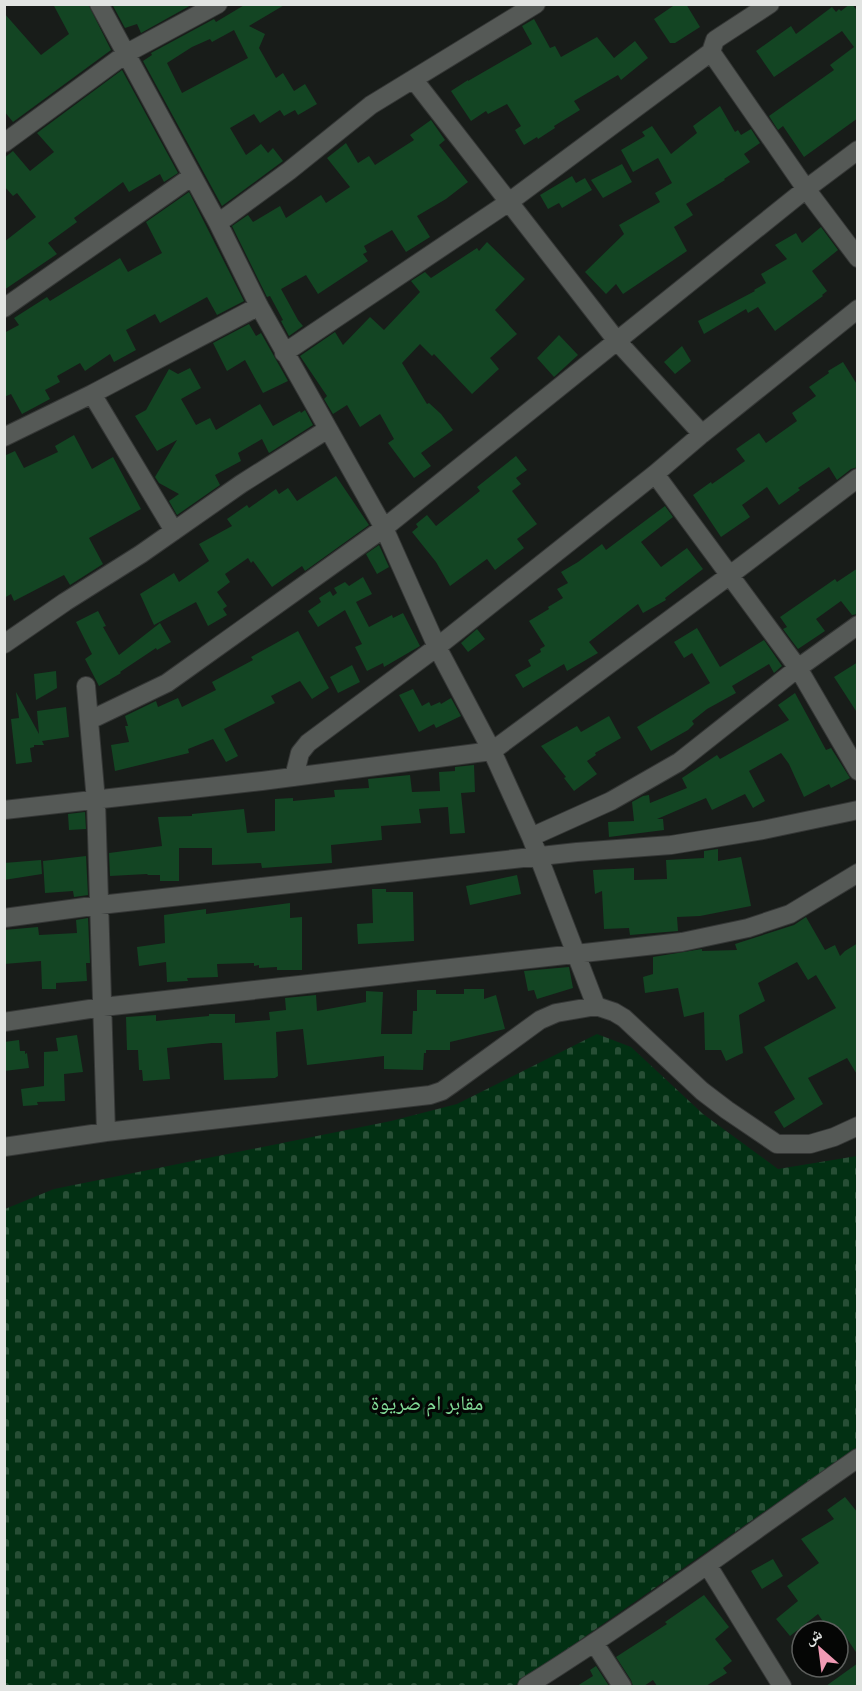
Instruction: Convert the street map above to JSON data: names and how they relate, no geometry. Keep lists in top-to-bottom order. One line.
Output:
{"parks":["مقابر ام ضريوة"],"north":"top left"}
